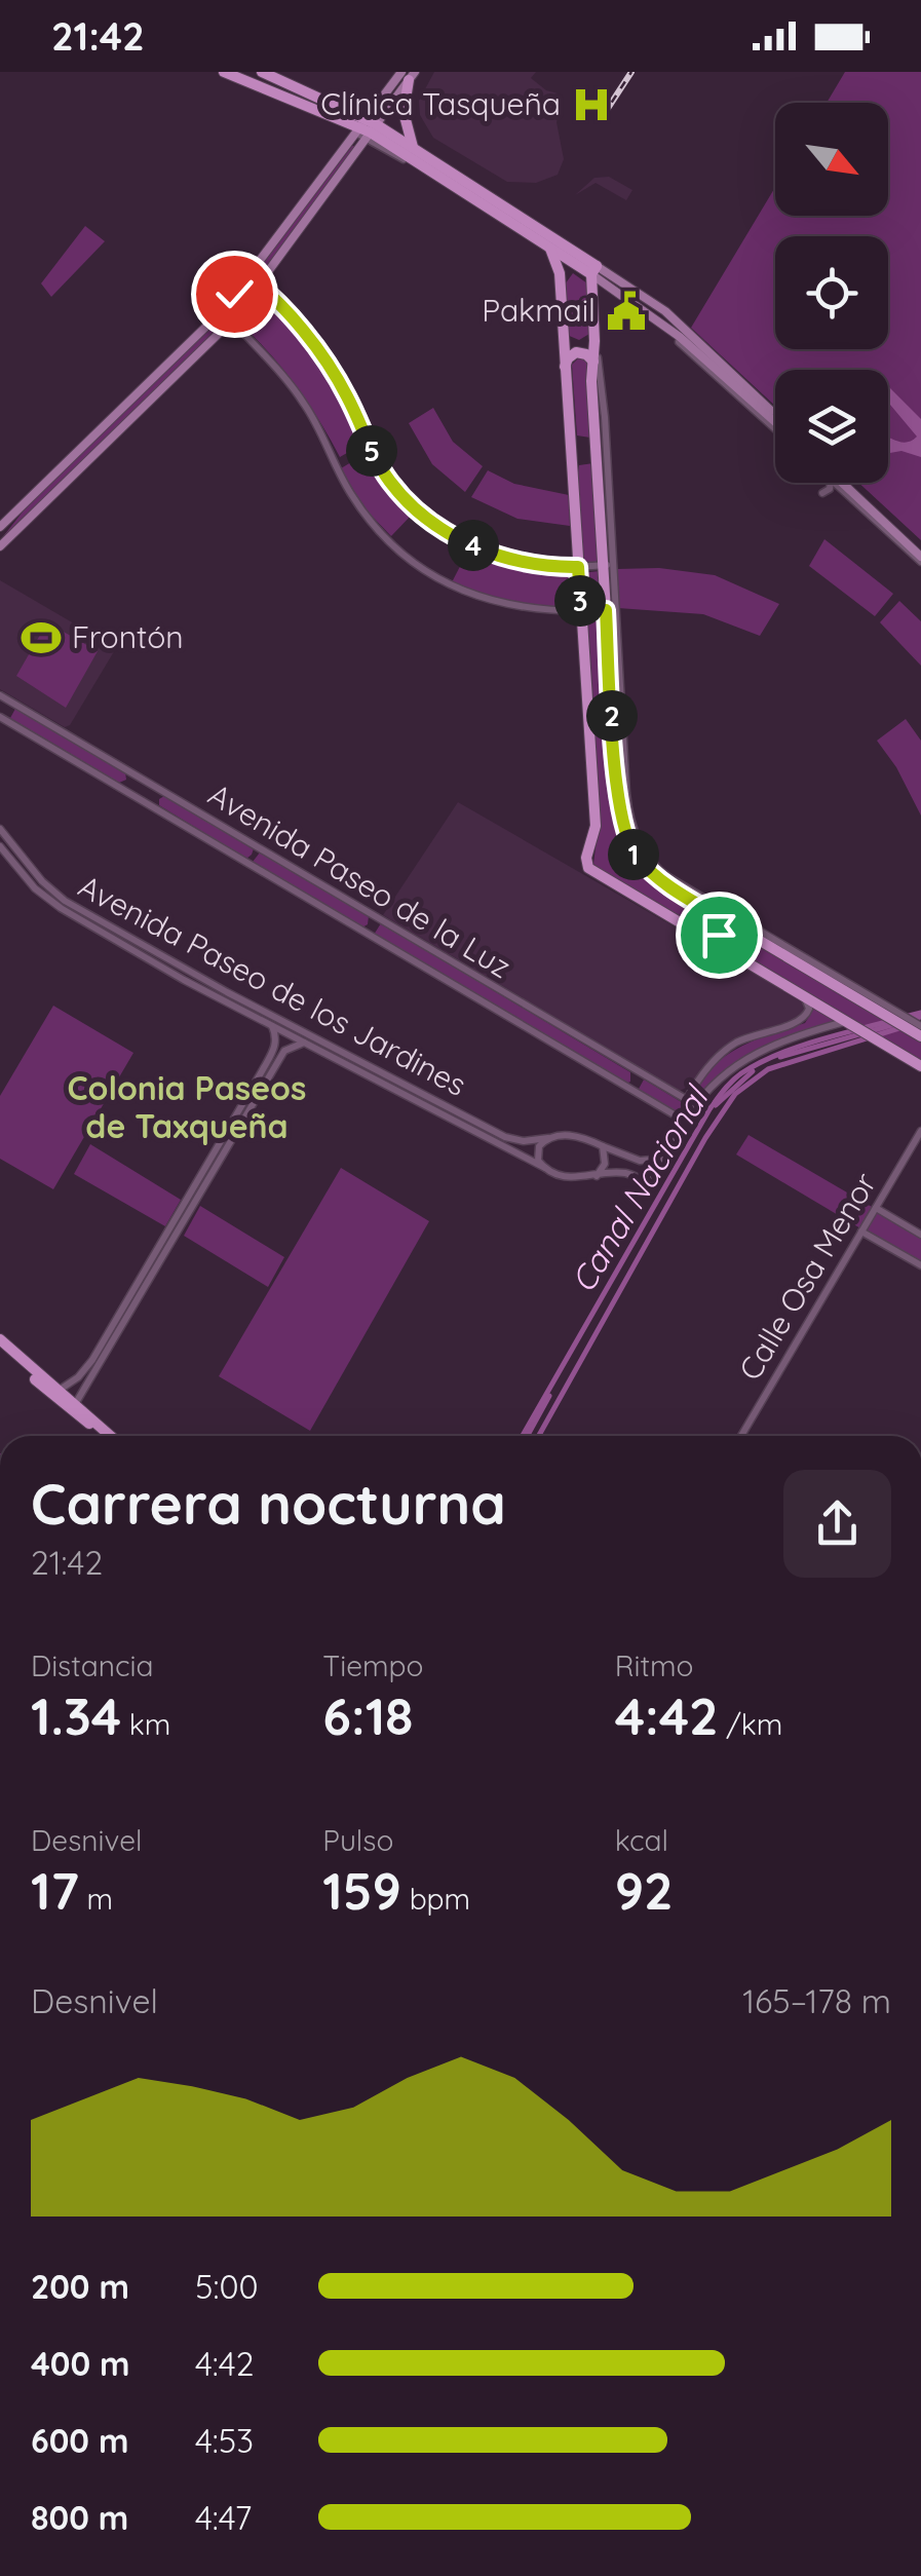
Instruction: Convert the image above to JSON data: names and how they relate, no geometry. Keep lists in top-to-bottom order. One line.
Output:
{"streets":{"street":["Avenida Paseo de la Luz","Avenida Paseo de los Jardines","Calle Osa Menor"]},"districts":["Colonia Paseos de Taxqueña"],"water":["Canal Nacional"],"places":{"hospital":["Clínica Tasqueña"],"public building":["Pakmail"],"sports":["Frontón"]},"north":"bottom right","page":{"status":"21:42","pins":["5","4","3","2","1"],"heading":["Carrera nocturna","21:42"],"stats":[["Distancia","1.34 km"],["Tiempo","6:18"],["Ritmo","4:42 /km"],["Desnivel","17 m"],["Pulso","159 bpm"],["kcal","92"]],"chart":["Desnivel","165–178 m"],"list":[{"name":"200 m","note":"5:00"},{"name":"400 m","note":"4:42"},{"name":"600 m","note":"4:53"},{"name":"800 m","note":"4:47"}]}}
